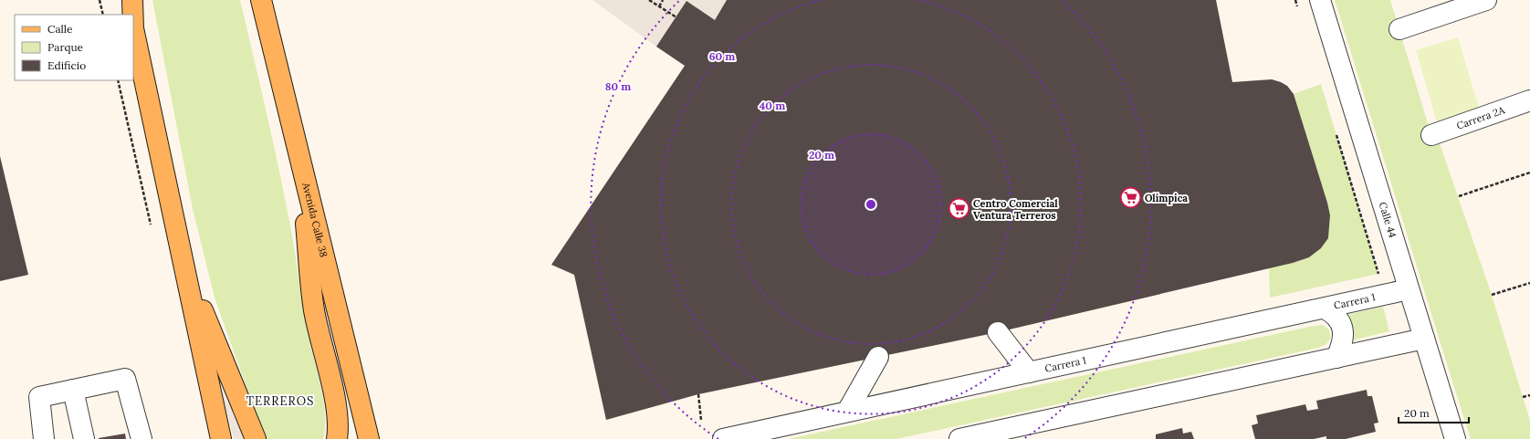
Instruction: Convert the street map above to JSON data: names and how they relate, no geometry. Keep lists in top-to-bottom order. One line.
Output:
{"streets":{"main road":["Avenida Calle 38"],"street":["Carrera 2A","Calle 44","Carrera 1"]},"crossings":[["Calle 44","Carrera 1"]],"districts":["TERREROS"],"places":{"supermarket":["Olímpica","Centro Comercial Ventura Terreros"]},"legend":["Calle","Parque","Edificio"],"scale_bar":"20 m","rings":["60 m","80 m","40 m","20 m"]}
